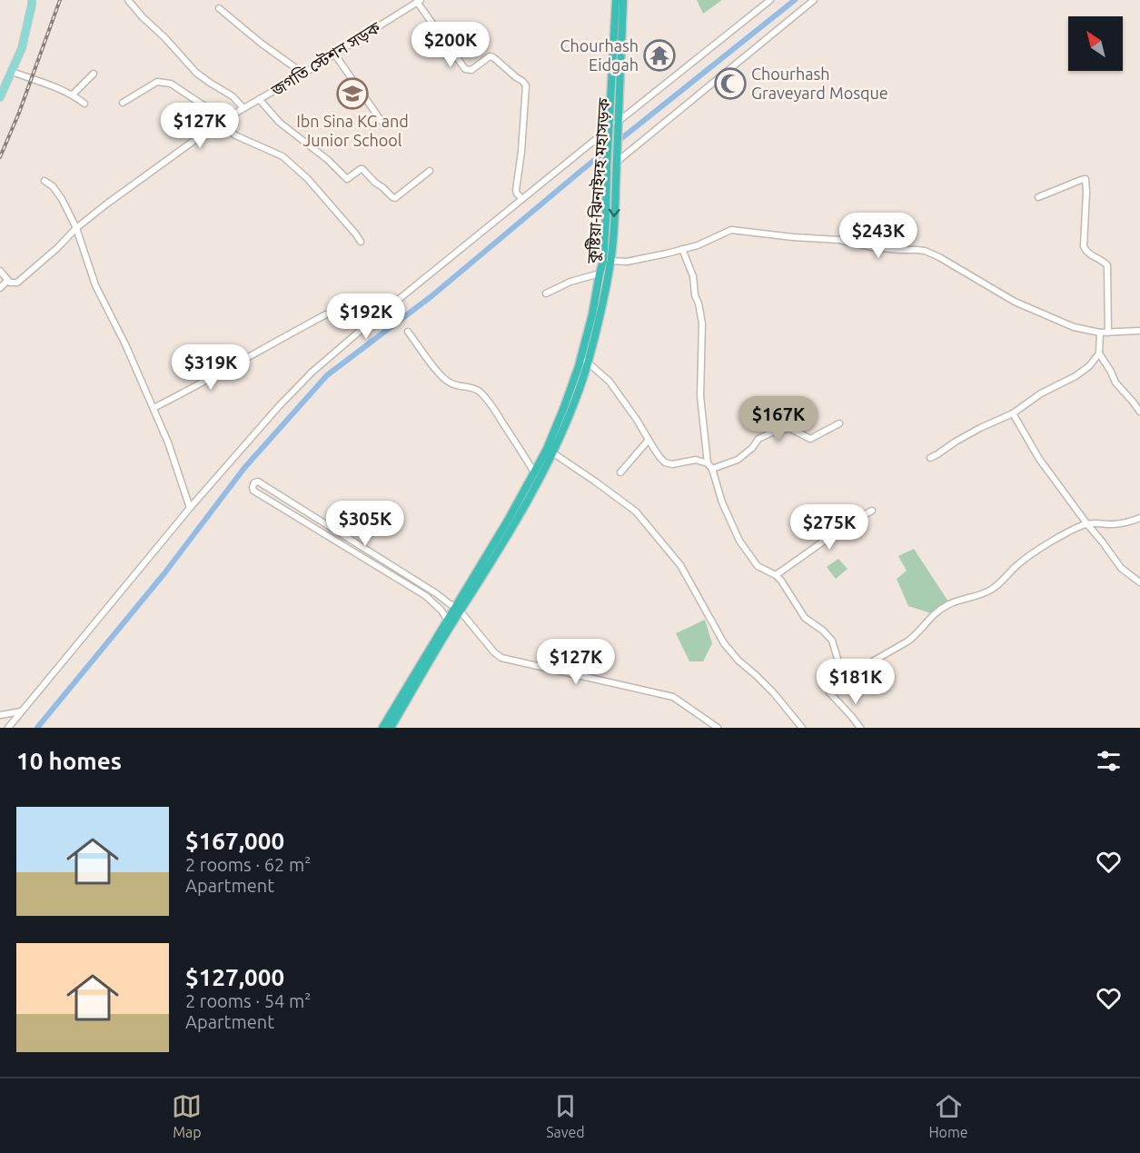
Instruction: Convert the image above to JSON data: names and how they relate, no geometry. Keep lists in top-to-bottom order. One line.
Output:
{"streets":{"highway":["কুষ্টিয়া-ঝিনাইদহ মহাসড়ক"],"street":["জগতি স্টেশন সড়ক"]},"places":{"temple":["Chourhash Eidgah"],"mosque":["Chourhash Graveyard Mosque"],"school or university":["Ibn Sina KG and Junior School"]},"north":"top left","page":{"price":["$200K","$127K","$243K","$192K","$319K","$167K","$305K","$275K","$127K","$181K"],"heading":"10 homes","list":[{"name":"$167,000","note":"2 rooms · 62 m² · Apartment"},{"name":"$127,000","note":"2 rooms · 54 m² · Apartment"}],"tabs":["Map","Saved","Home"]}}
